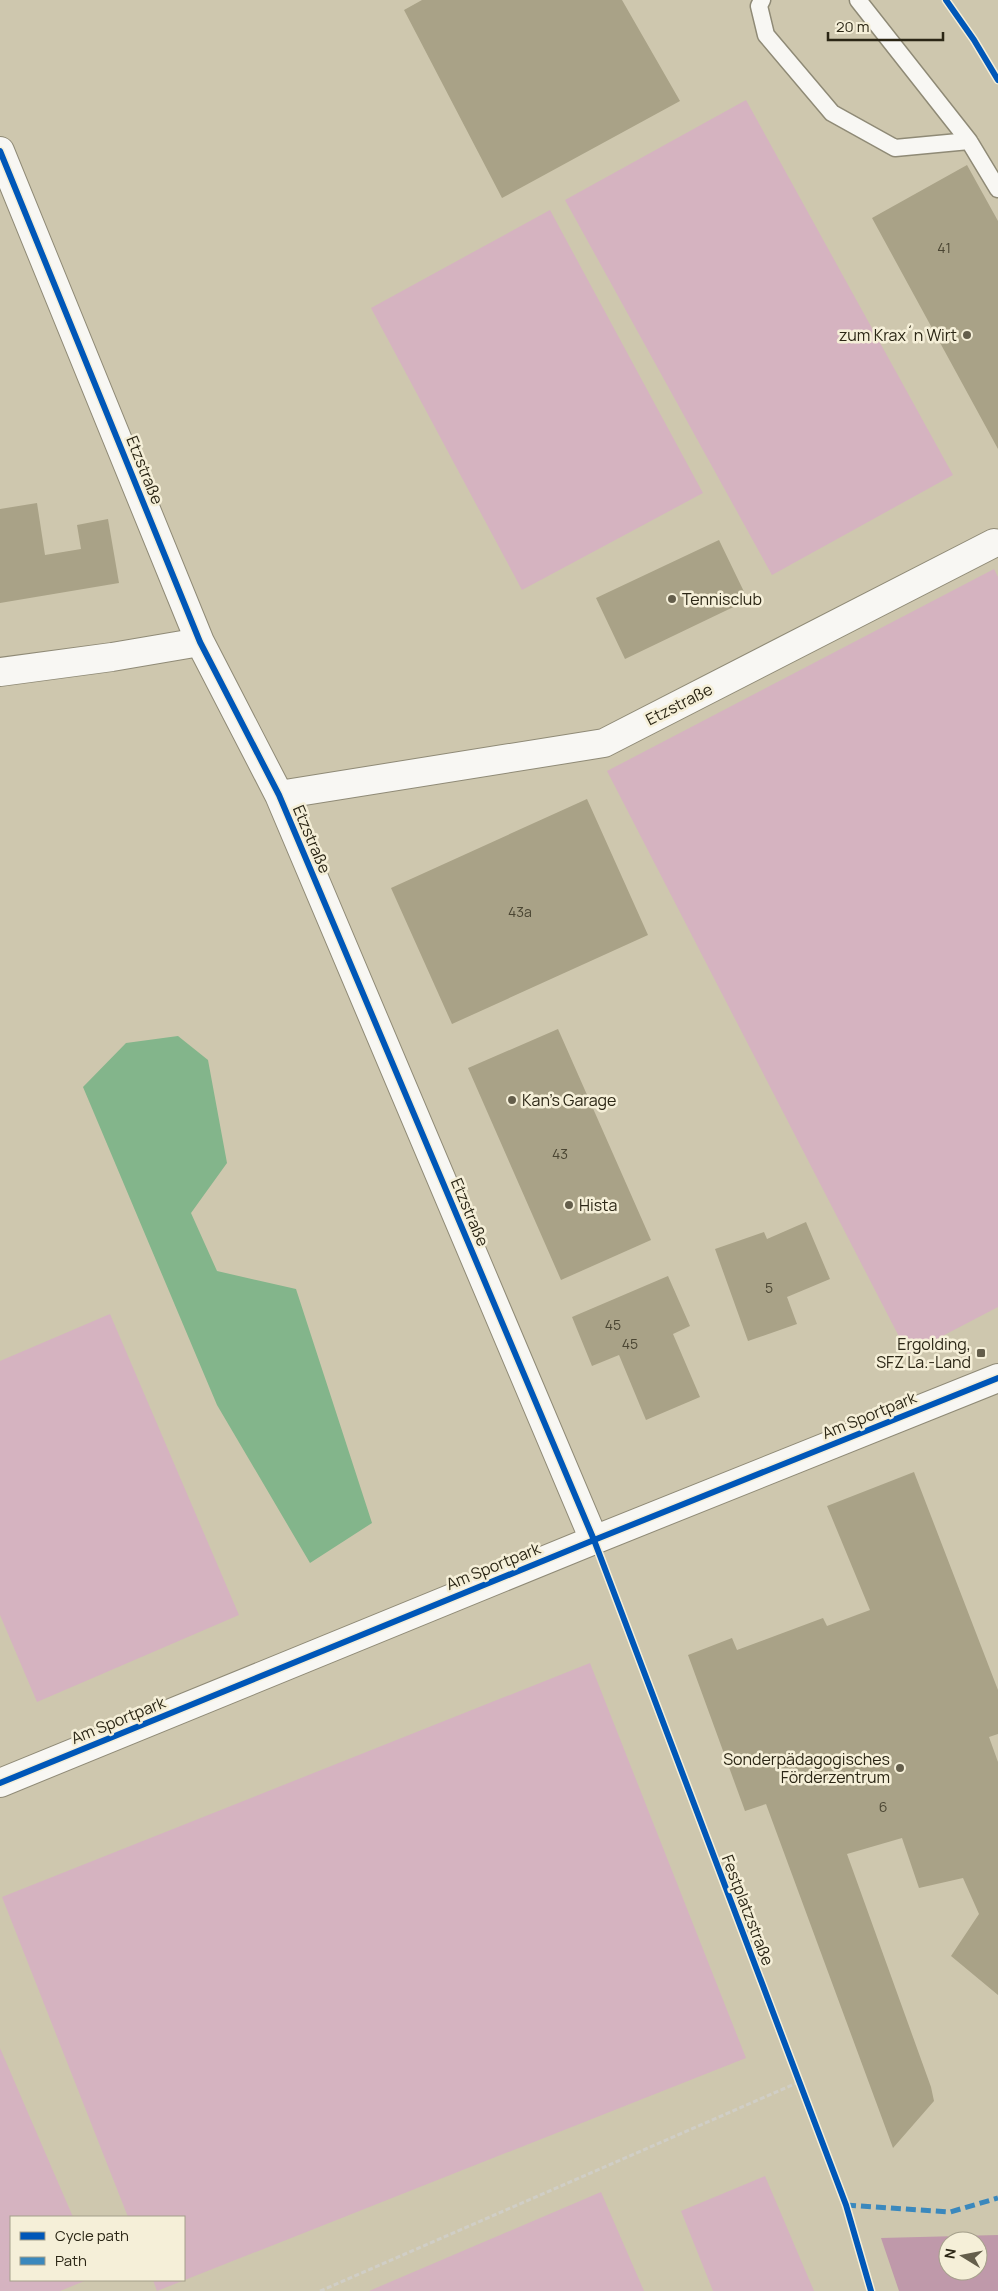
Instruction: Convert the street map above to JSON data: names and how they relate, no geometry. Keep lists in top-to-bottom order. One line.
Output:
{"streets":{"street":["Etzstraße","Am Sportpark"],"cycle path":["Festplatzstraße"]},"crossings":[["Etzstraße","Am Sportpark"],["Etzstraße","Festplatzstraße"],["Am Sportpark","Festplatzstraße"]],"places":{"other":["zum Krax´n Wirt","Tennisclub","Kan's Garage","Hista","Sonderpädagogisches Förderzentrum"],"transit":["Ergolding, SFZ La.-Land"]},"house_numbers":["41","43a","43","5","45","45","6"],"legend":["Cycle path","Path"],"scale_bar":"20 m","north":"left"}
